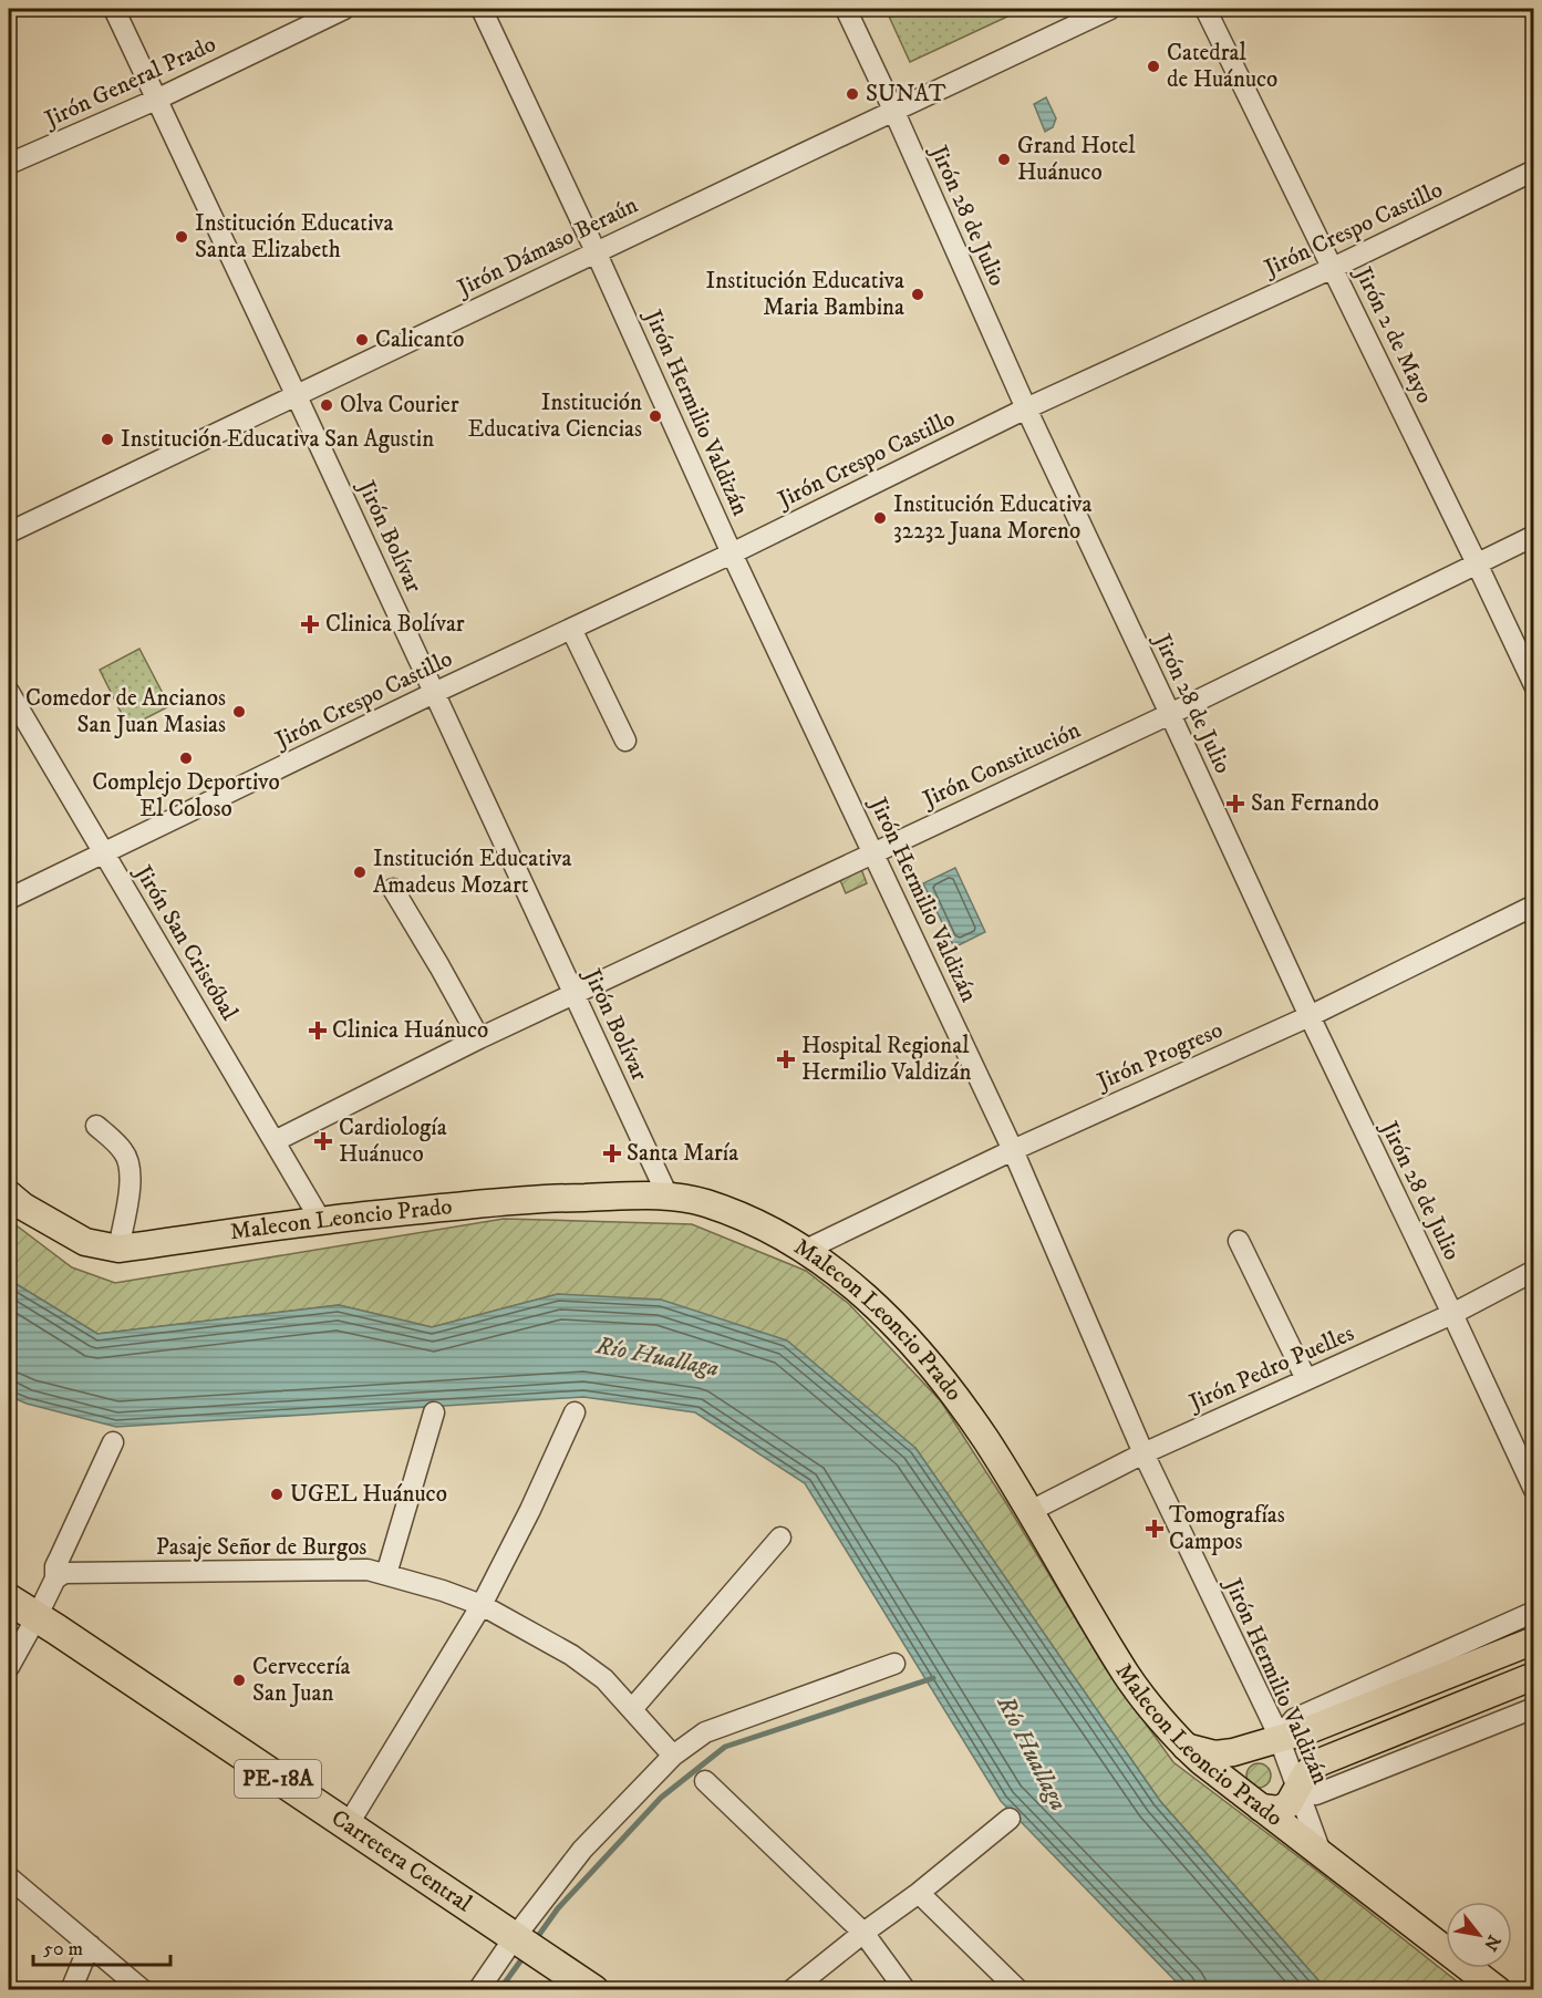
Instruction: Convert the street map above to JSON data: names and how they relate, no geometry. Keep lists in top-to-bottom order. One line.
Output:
{"streets":{"highway":["PE-18A","Carretera Central"],"main road":["Malecon Leoncio Prado"],"street":["Jirón General Prado","Jirón 28 de Julio","Jirón Crespo Castillo","Jirón Dámaso Beraún","Jirón 2 de Mayo","Jirón Hermilio Valdizán","Jirón Bolívar","Jirón Constitución","Jirón San Cristóbal","Jirón Progreso","Jirón Pedro Puelles","Pasaje Señor de Burgos"]},"crossings":[["Jirón General Prado","Jirón Bolívar"],["Jirón 28 de Julio","Jirón Crespo Castillo"],["Jirón 28 de Julio","Jirón Dámaso Beraún"],["Jirón 28 de Julio","Jirón Constitución"],["Jirón 28 de Julio","Jirón Progreso"],["Jirón 28 de Julio","Jirón Pedro Puelles"],["Jirón Crespo Castillo","Jirón 2 de Mayo"],["Jirón Crespo Castillo","Jirón Hermilio Valdizán"],["Jirón Crespo Castillo","Jirón Bolívar"],["Jirón Crespo Castillo","Jirón San Cristóbal"],["Jirón Dámaso Beraún","Jirón Hermilio Valdizán"],["Jirón Dámaso Beraún","Jirón Bolívar"],["Jirón 2 de Mayo","Jirón Constitución"],["Jirón Hermilio Valdizán","Jirón Constitución"],["Jirón Hermilio Valdizán","Jirón Progreso"],["Jirón Hermilio Valdizán","Malecon Leoncio Prado"],["Jirón Hermilio Valdizán","Jirón Pedro Puelles"],["Jirón Bolívar","Jirón Constitución"],["Jirón Bolívar","Malecon Leoncio Prado"],["Jirón Constitución","Jirón San Cristóbal"],["Jirón San Cristóbal","Malecon Leoncio Prado"],["Jirón Progreso","Malecon Leoncio Prado"],["Malecon Leoncio Prado","Jirón Pedro Puelles"]],"water":["Río Huallaga"],"places":{"other":["Catedral de Huánuco","SUNAT","Grand Hotel Huánuco","Institución Educativa Santa Elizabeth","Institución Educativa Maria Bambina","Calicanto","Olva Courier","Institución Educativa Ciencias","Institución Educativa San Agustin","Institución Educativa 32232 Juana Moreno","Comedor de Ancianos San Juan Masias","Complejo Deportivo El Coloso","Institución Educativa Amadeus Mozart","UGEL Huánuco","Cervecería San Juan"],"health":["Clinica Bolívar","San Fernando","Clinica Huánuco","Hospital Regional Hermilio Valdizán","Cardiología Huánuco","Santa María","Tomografías Campos"]},"scale_bar":"50 m","north":"bottom right"}
